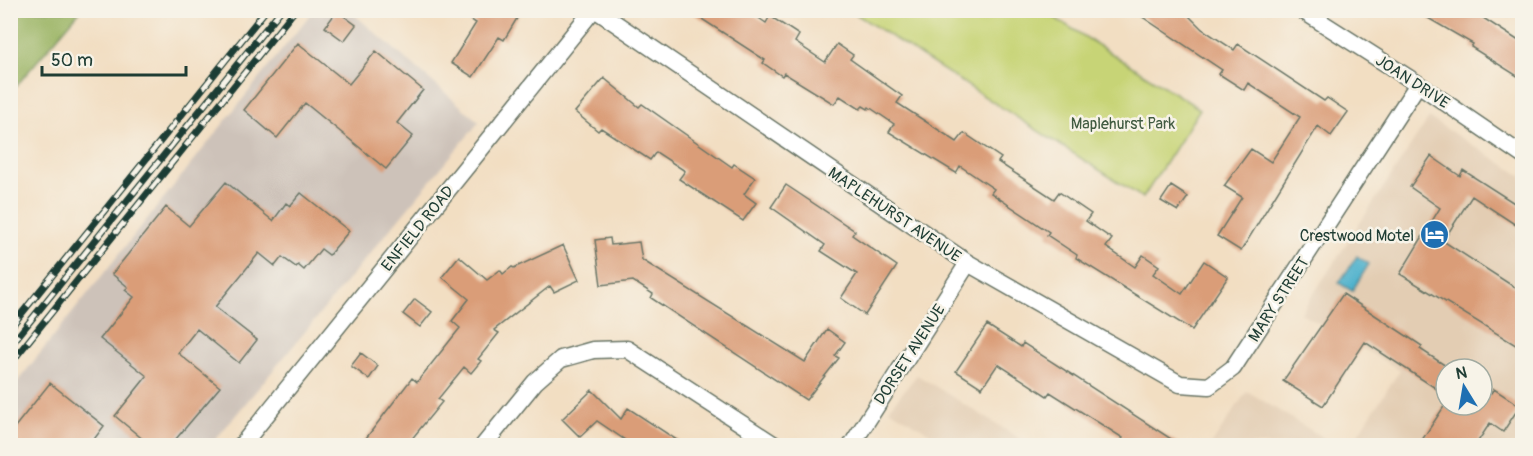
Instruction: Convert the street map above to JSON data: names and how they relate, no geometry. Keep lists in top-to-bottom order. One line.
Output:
{"streets":{"street":["JOAN DRIVE","MAPLEHURST AVENUE","ENFIELD ROAD","MARY STREET","DORSET AVENUE"]},"crossings":[["JOAN DRIVE","MARY STREET"],["MAPLEHURST AVENUE","ENFIELD ROAD"],["MAPLEHURST AVENUE","MARY STREET"],["MAPLEHURST AVENUE","DORSET AVENUE"]],"parks":["Maplehurst Park"],"places":{"hotel":["Crestwood Motel"]},"scale_bar":"50 m","north":"top"}
